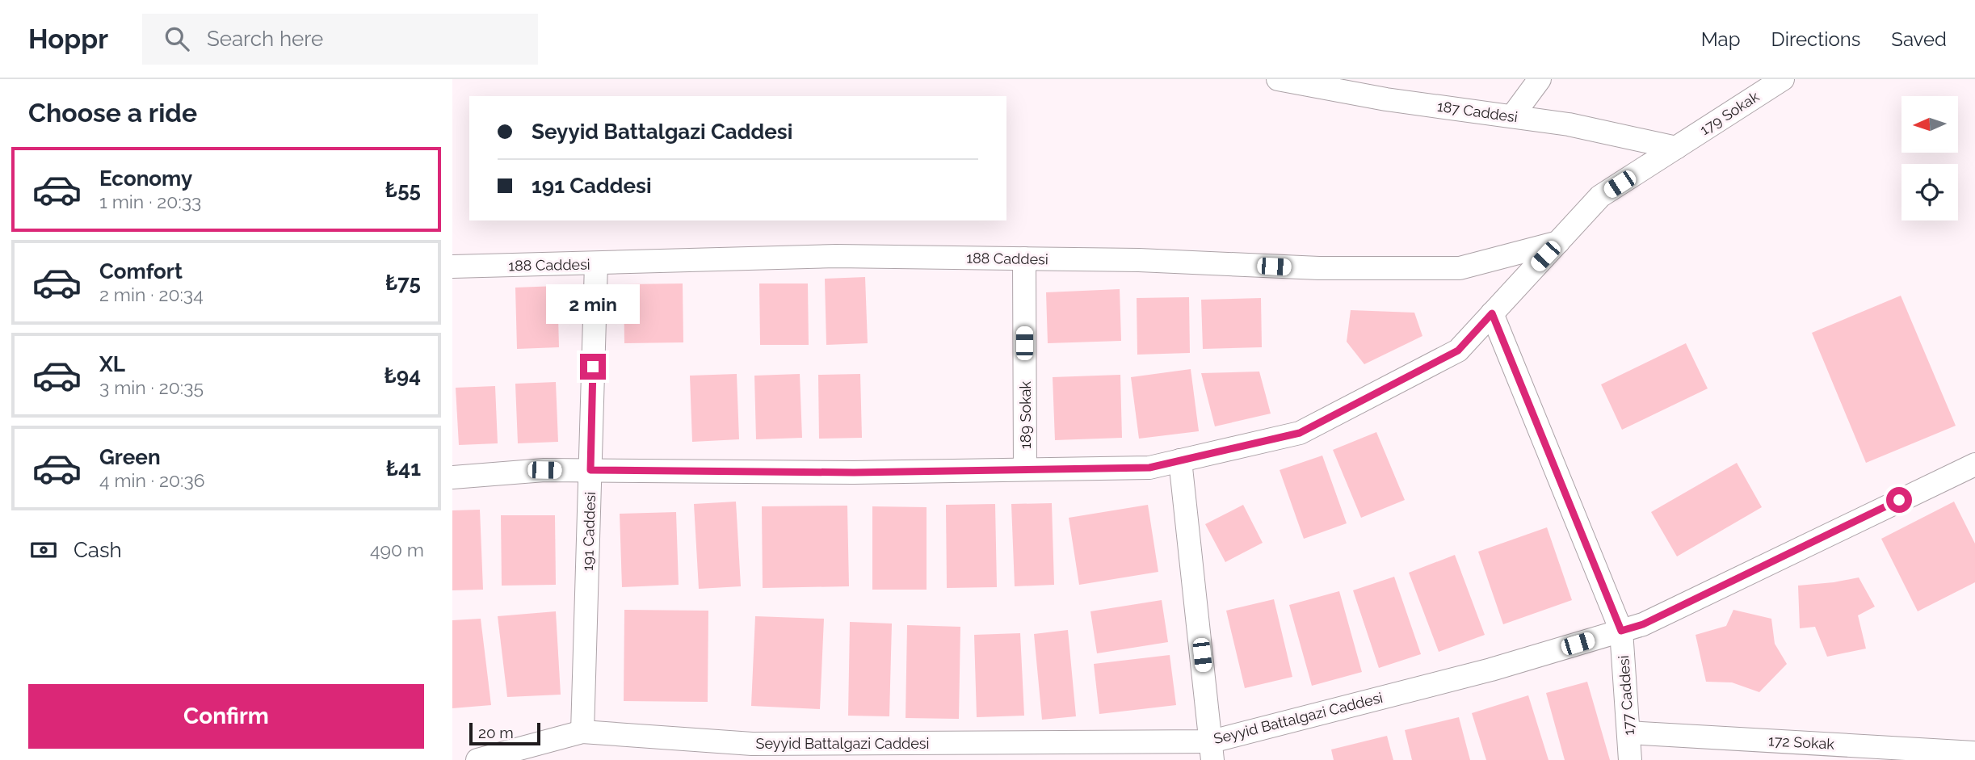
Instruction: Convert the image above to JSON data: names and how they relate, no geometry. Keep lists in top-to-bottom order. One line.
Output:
{"streets":{"street":["187 Caddesi","179 Sokak","188 Caddesi","189 Sokak","191 Caddesi","177 Caddesi","Seyyid Battalgazi Caddesi","172 Sokak"]},"crossings":[["187 Caddesi","179 Sokak"],["179 Sokak","188 Caddesi"],["179 Sokak","189 Sokak"],["179 Sokak","191 Caddesi"],["179 Sokak","177 Caddesi"],["188 Caddesi","189 Sokak"],["188 Caddesi","191 Caddesi"],["191 Caddesi","Seyyid Battalgazi Caddesi"],["177 Caddesi","Seyyid Battalgazi Caddesi"],["177 Caddesi","172 Sokak"]],"scale_bar":"20 m","north":"left","page":{"header":"Hoppr","search":"Search here","nav":["Map","Directions","Saved"],"heading":"Choose a ride","banner":["Seyyid Battalgazi Caddesi","191 Caddesi"],"list":[{"name":"Economy","note":"1 min · 20:33","value":"₺55"},{"name":"Comfort","note":"2 min · 20:34","value":"₺75"},{"name":"XL","note":"3 min · 20:35","value":"₺94"},{"name":"Green","note":"4 min · 20:36","value":"₺41"}],"bubble":"2 min","pay":["Cash","490 m"],"buttons":"Confirm","scale":"20 m"}}
